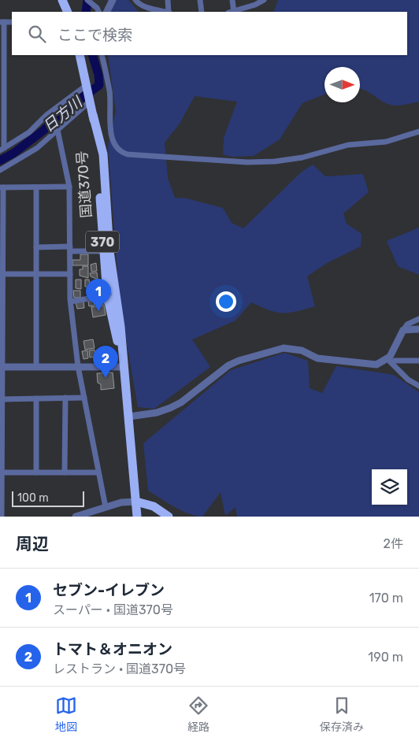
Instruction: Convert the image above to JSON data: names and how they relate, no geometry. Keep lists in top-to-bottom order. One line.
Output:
{"streets":{"highway":["国道370号","370"]},"crossings":[["国道370号","370"]],"water":["日方川"],"scale_bar":"100 m","north":"right","page":{"search":"ここで検索","pins":["1","2"],"scale":"100 m","heading":["周辺","2件"],"list":[{"mark":"1","name":"セブン-イレブン","note":"スーパー · 国道370号","value":"170 m"},{"mark":"2","name":"トマト＆オニオン","note":"レストラン · 国道370号","value":"190 m"}],"nav":["地図","経路","保存済み"]}}
